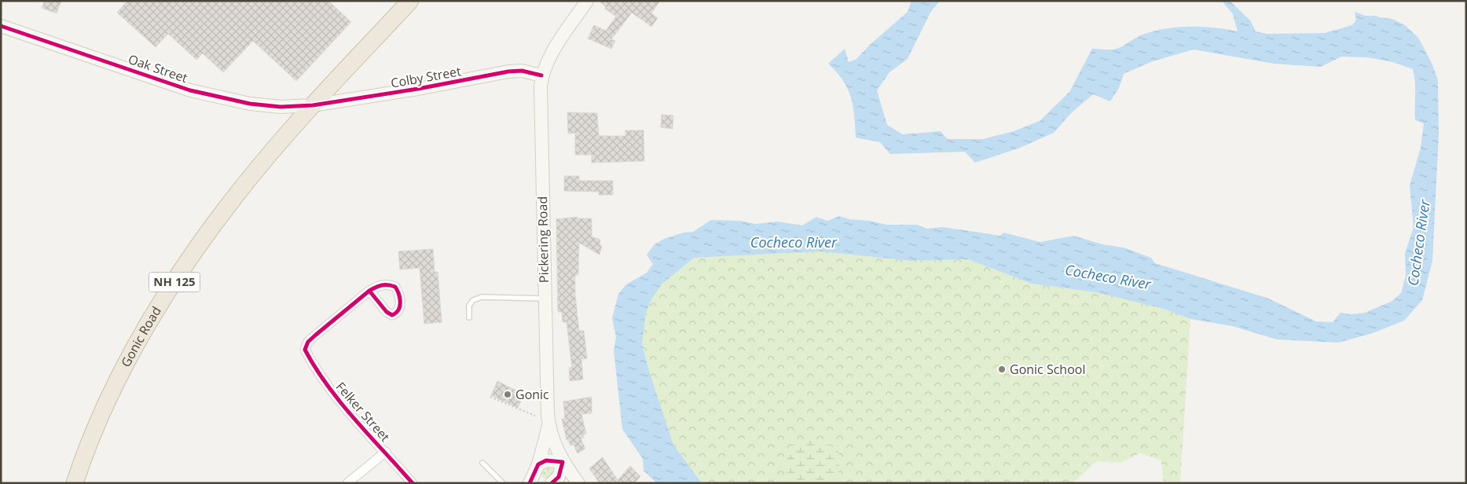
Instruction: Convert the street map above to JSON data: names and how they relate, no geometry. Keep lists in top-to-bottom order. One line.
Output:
{"streets":{"highway":["NH 125","Gonic Road"],"street":["Oak Street","Colby Street","Pickering Road","Felker Street"]},"crossings":[["Oak Street","Colby Street"],["Oak Street","NH 125"],["Oak Street","Gonic Road"],["Colby Street","Pickering Road"],["Colby Street","NH 125"],["Colby Street","Gonic Road"],["NH 125","Gonic Road"]],"water":["Cocheco River"],"places":["Gonic School","Gonic"]}
